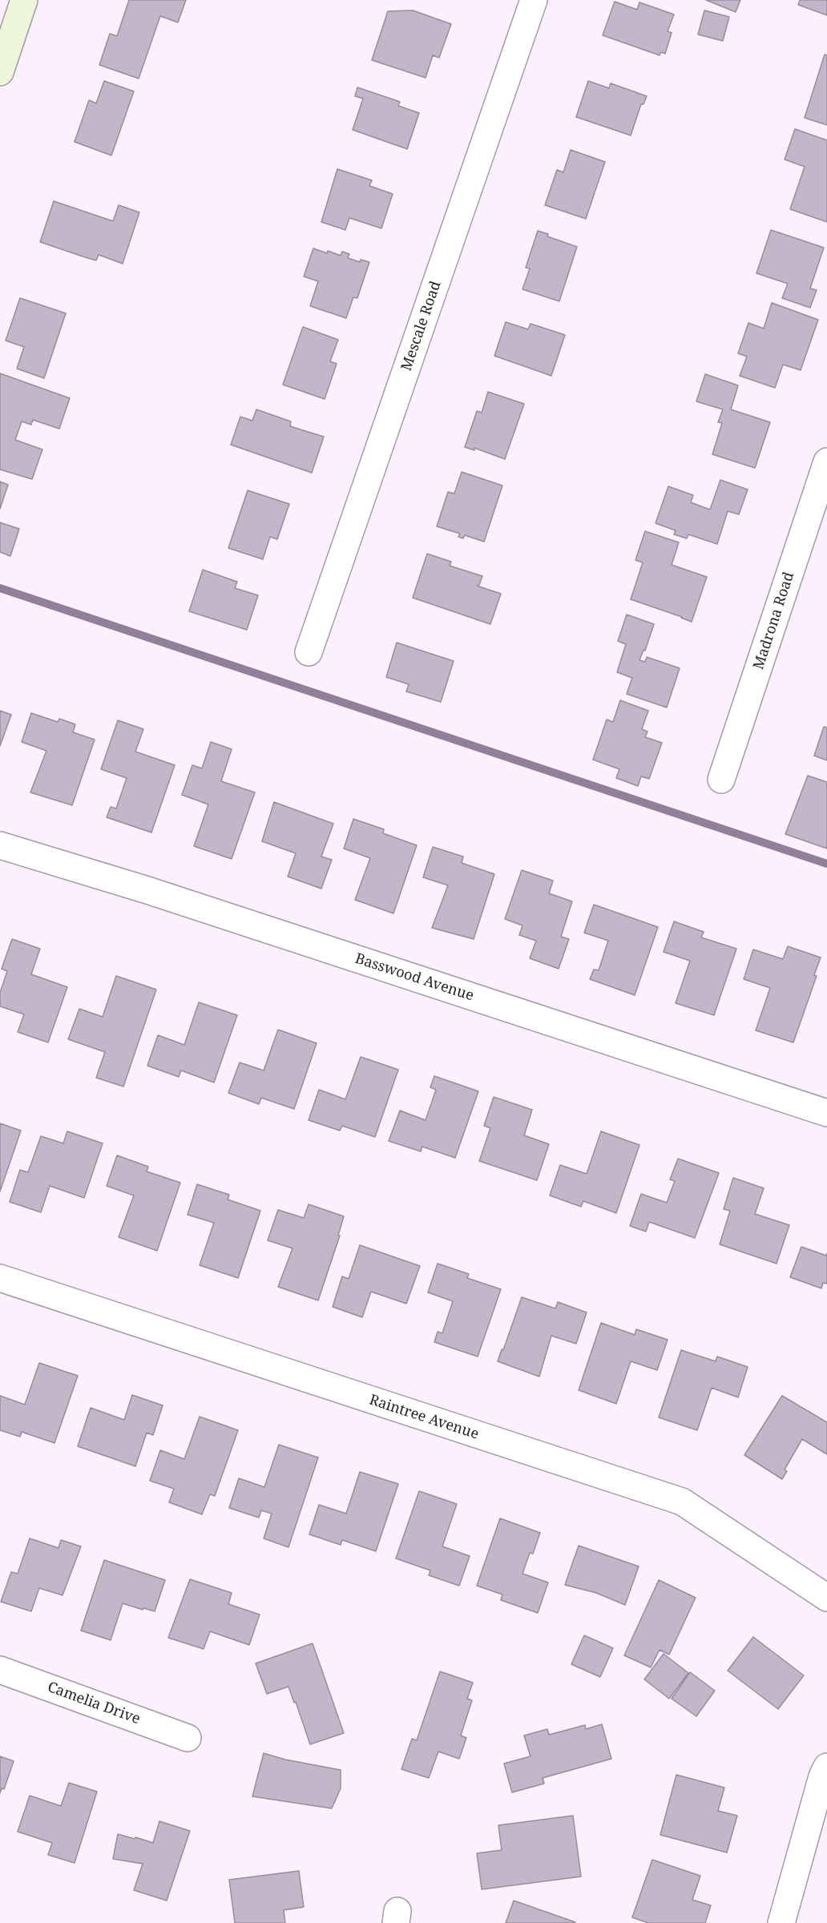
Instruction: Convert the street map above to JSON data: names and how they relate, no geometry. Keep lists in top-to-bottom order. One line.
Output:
{"streets":{"street":["Mescale Road","Madrona Road","Basswood Avenue","Raintree Avenue","Camelia Drive"]}}
